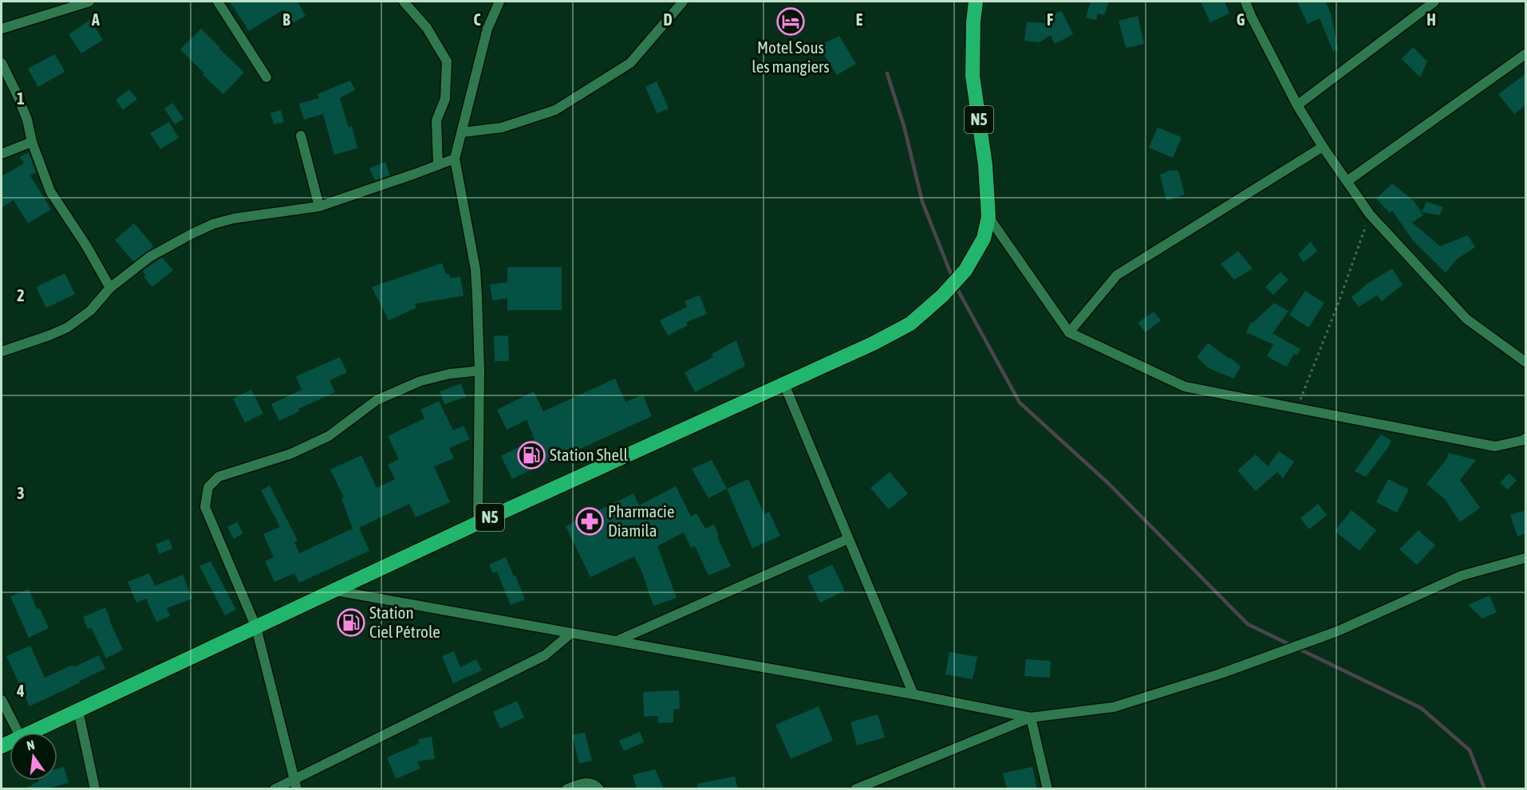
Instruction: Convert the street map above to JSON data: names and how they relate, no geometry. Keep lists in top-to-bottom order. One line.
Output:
{"streets":{"highway":["N5"]},"places":{"hotel":["Motel Sous les mangiers"],"fuel station":["Station Shell","Station Ciel Pétrole"],"pharmacy":["Pharmacie Diamila"]},"north":"top","grid":{"columns":["A","B","C","D","E","F","G","H"],"rows":["1","2","3","4"]}}
